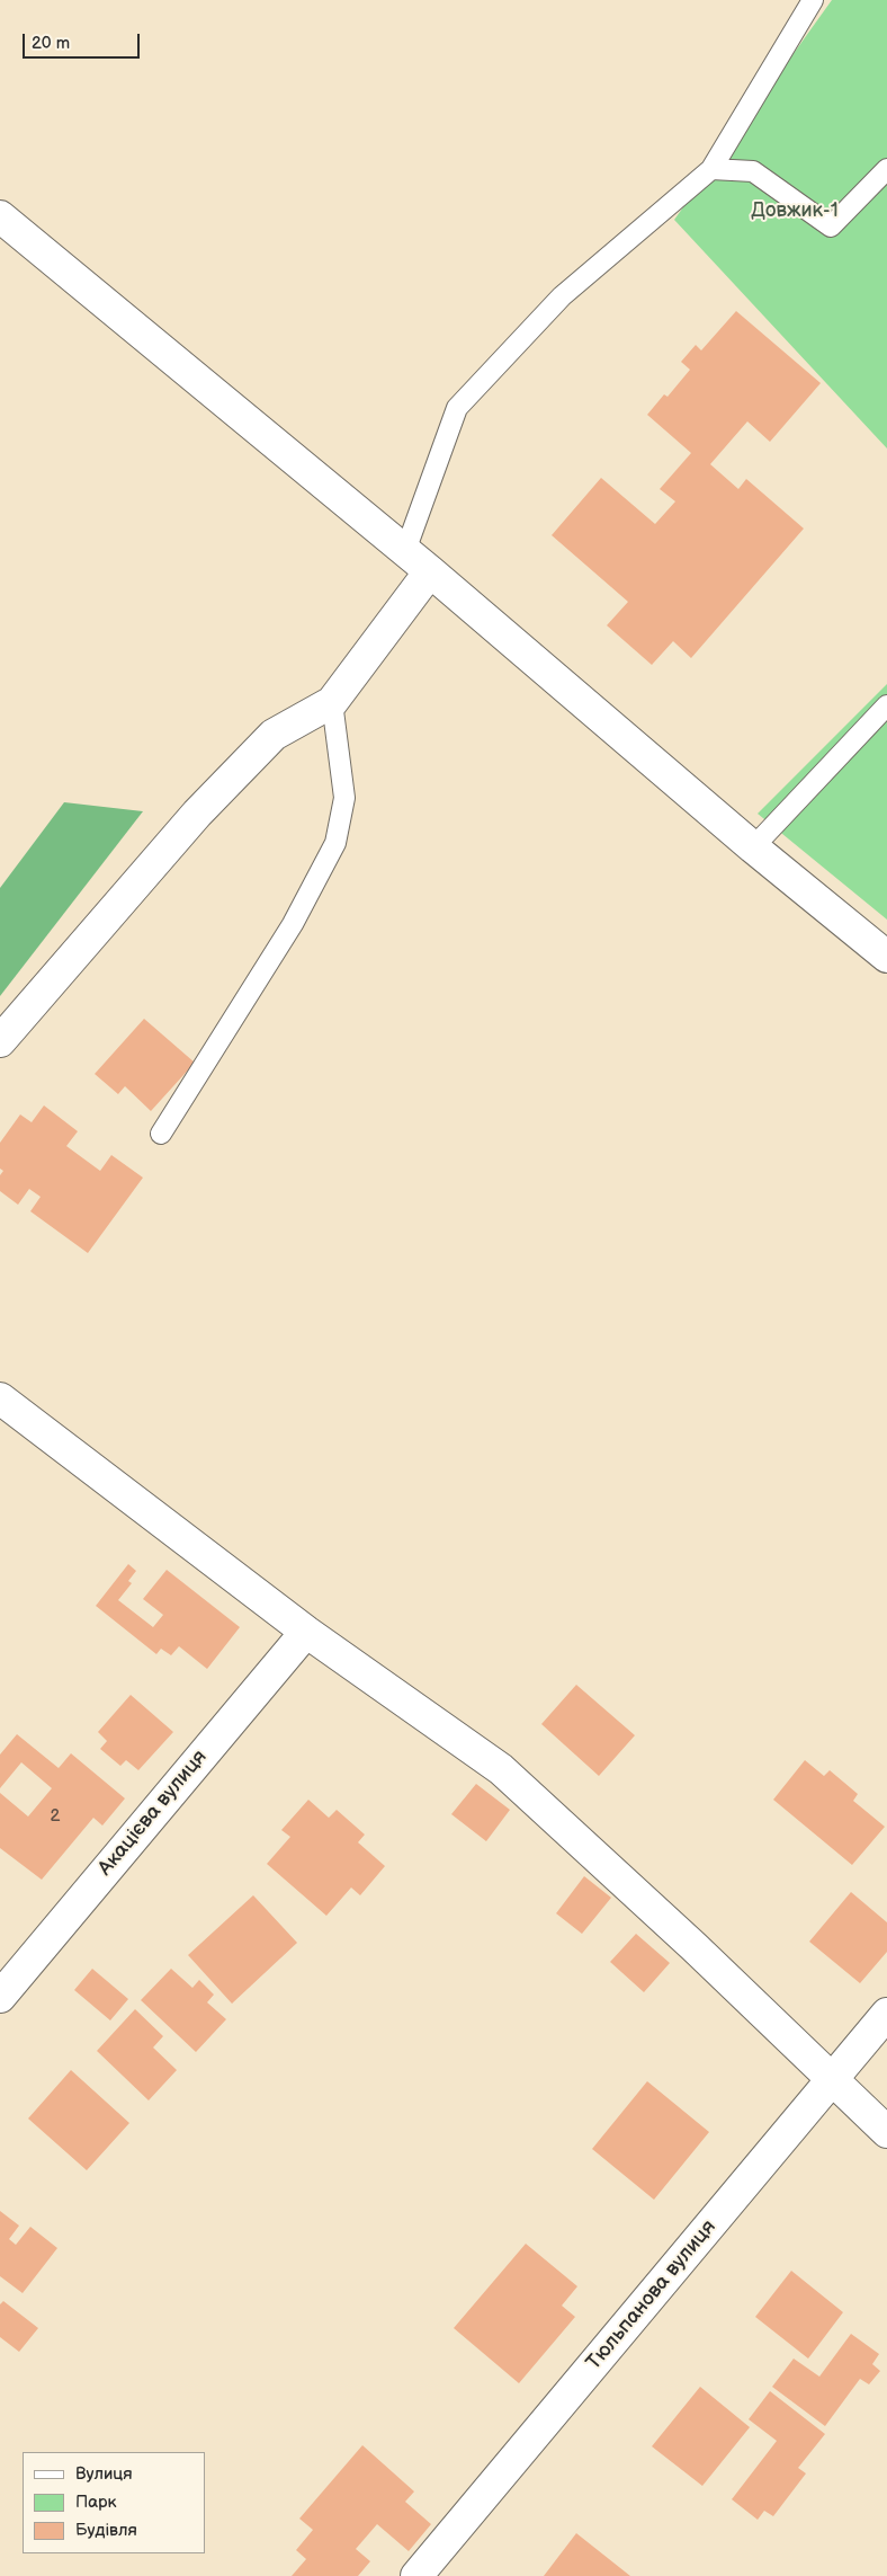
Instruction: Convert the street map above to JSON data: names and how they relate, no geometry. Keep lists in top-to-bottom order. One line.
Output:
{"streets":{"street":["Акацієва вулиця","Тюльпанова вулиця"]},"parks":["Довжик-1"],"house_numbers":["2"],"legend":["Вулиця","Парк","Будівля"],"scale_bar":"20 m"}
